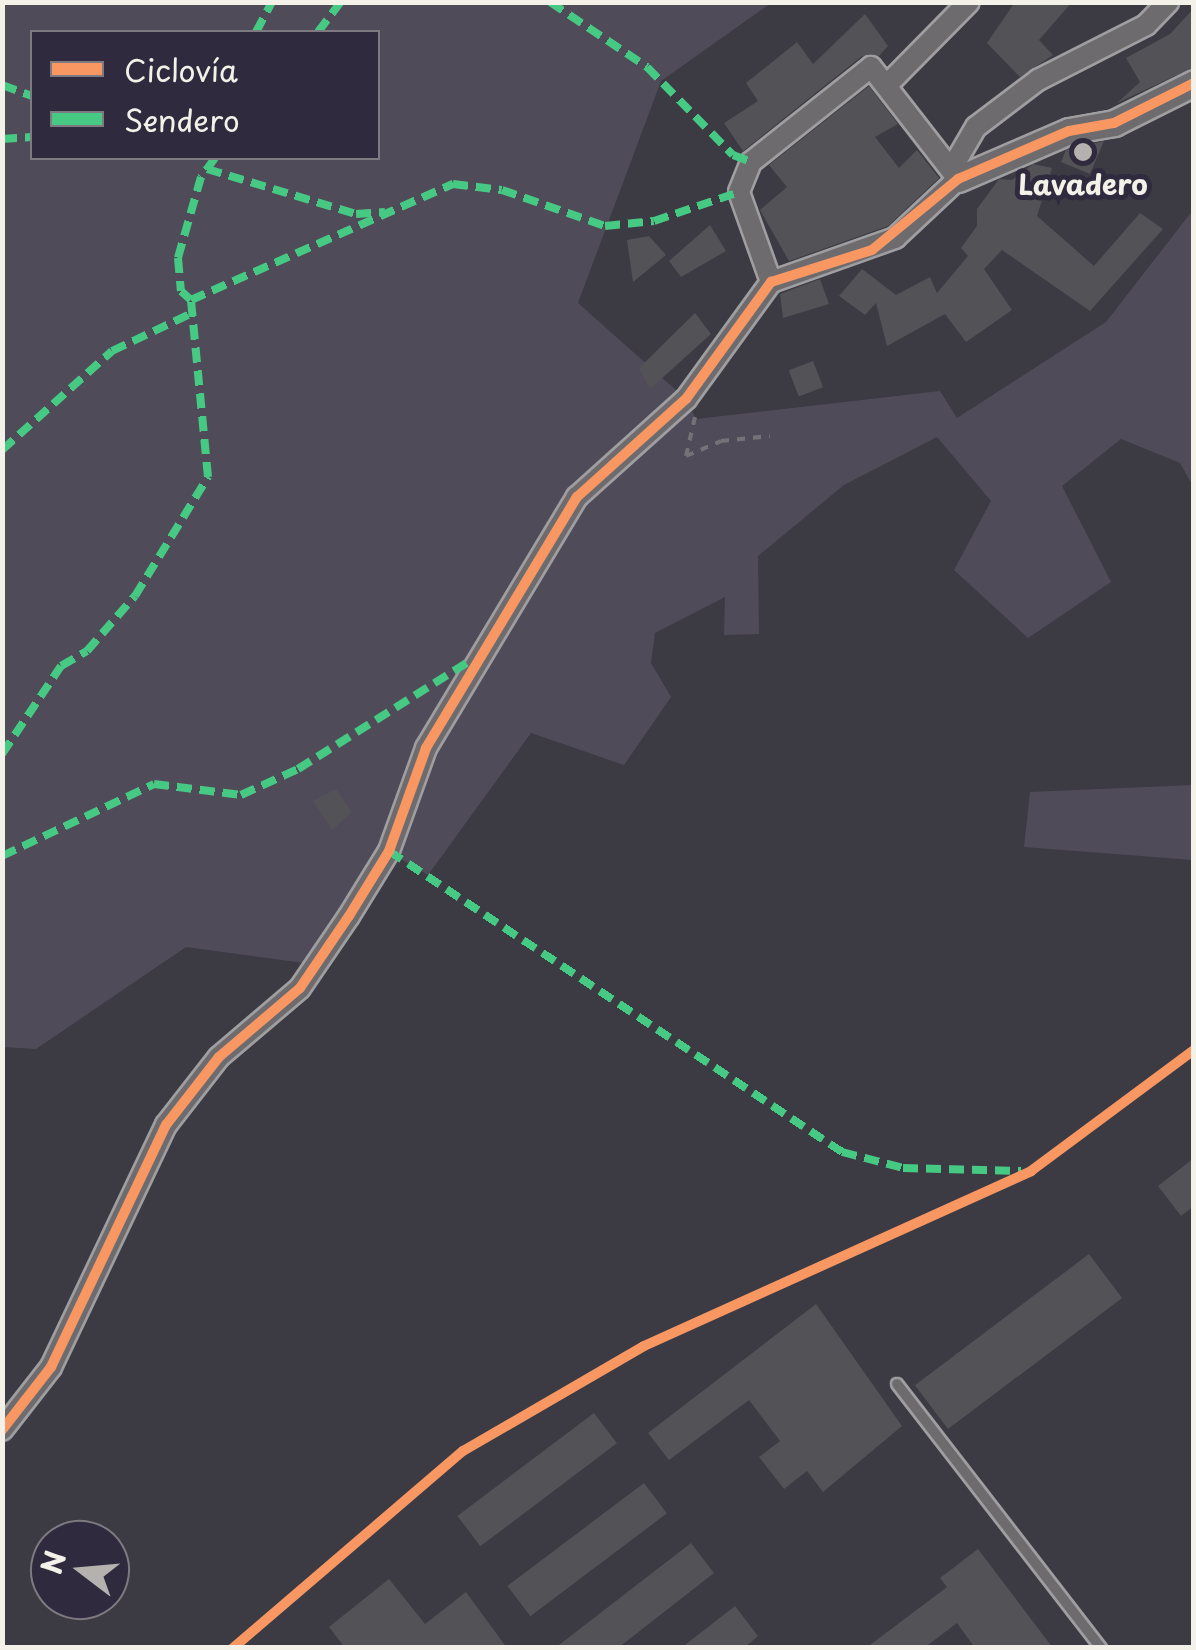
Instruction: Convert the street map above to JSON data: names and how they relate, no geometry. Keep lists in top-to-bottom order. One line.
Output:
{"places":["Lavadero"],"legend":["Ciclovía","Sendero"],"north":"left"}
